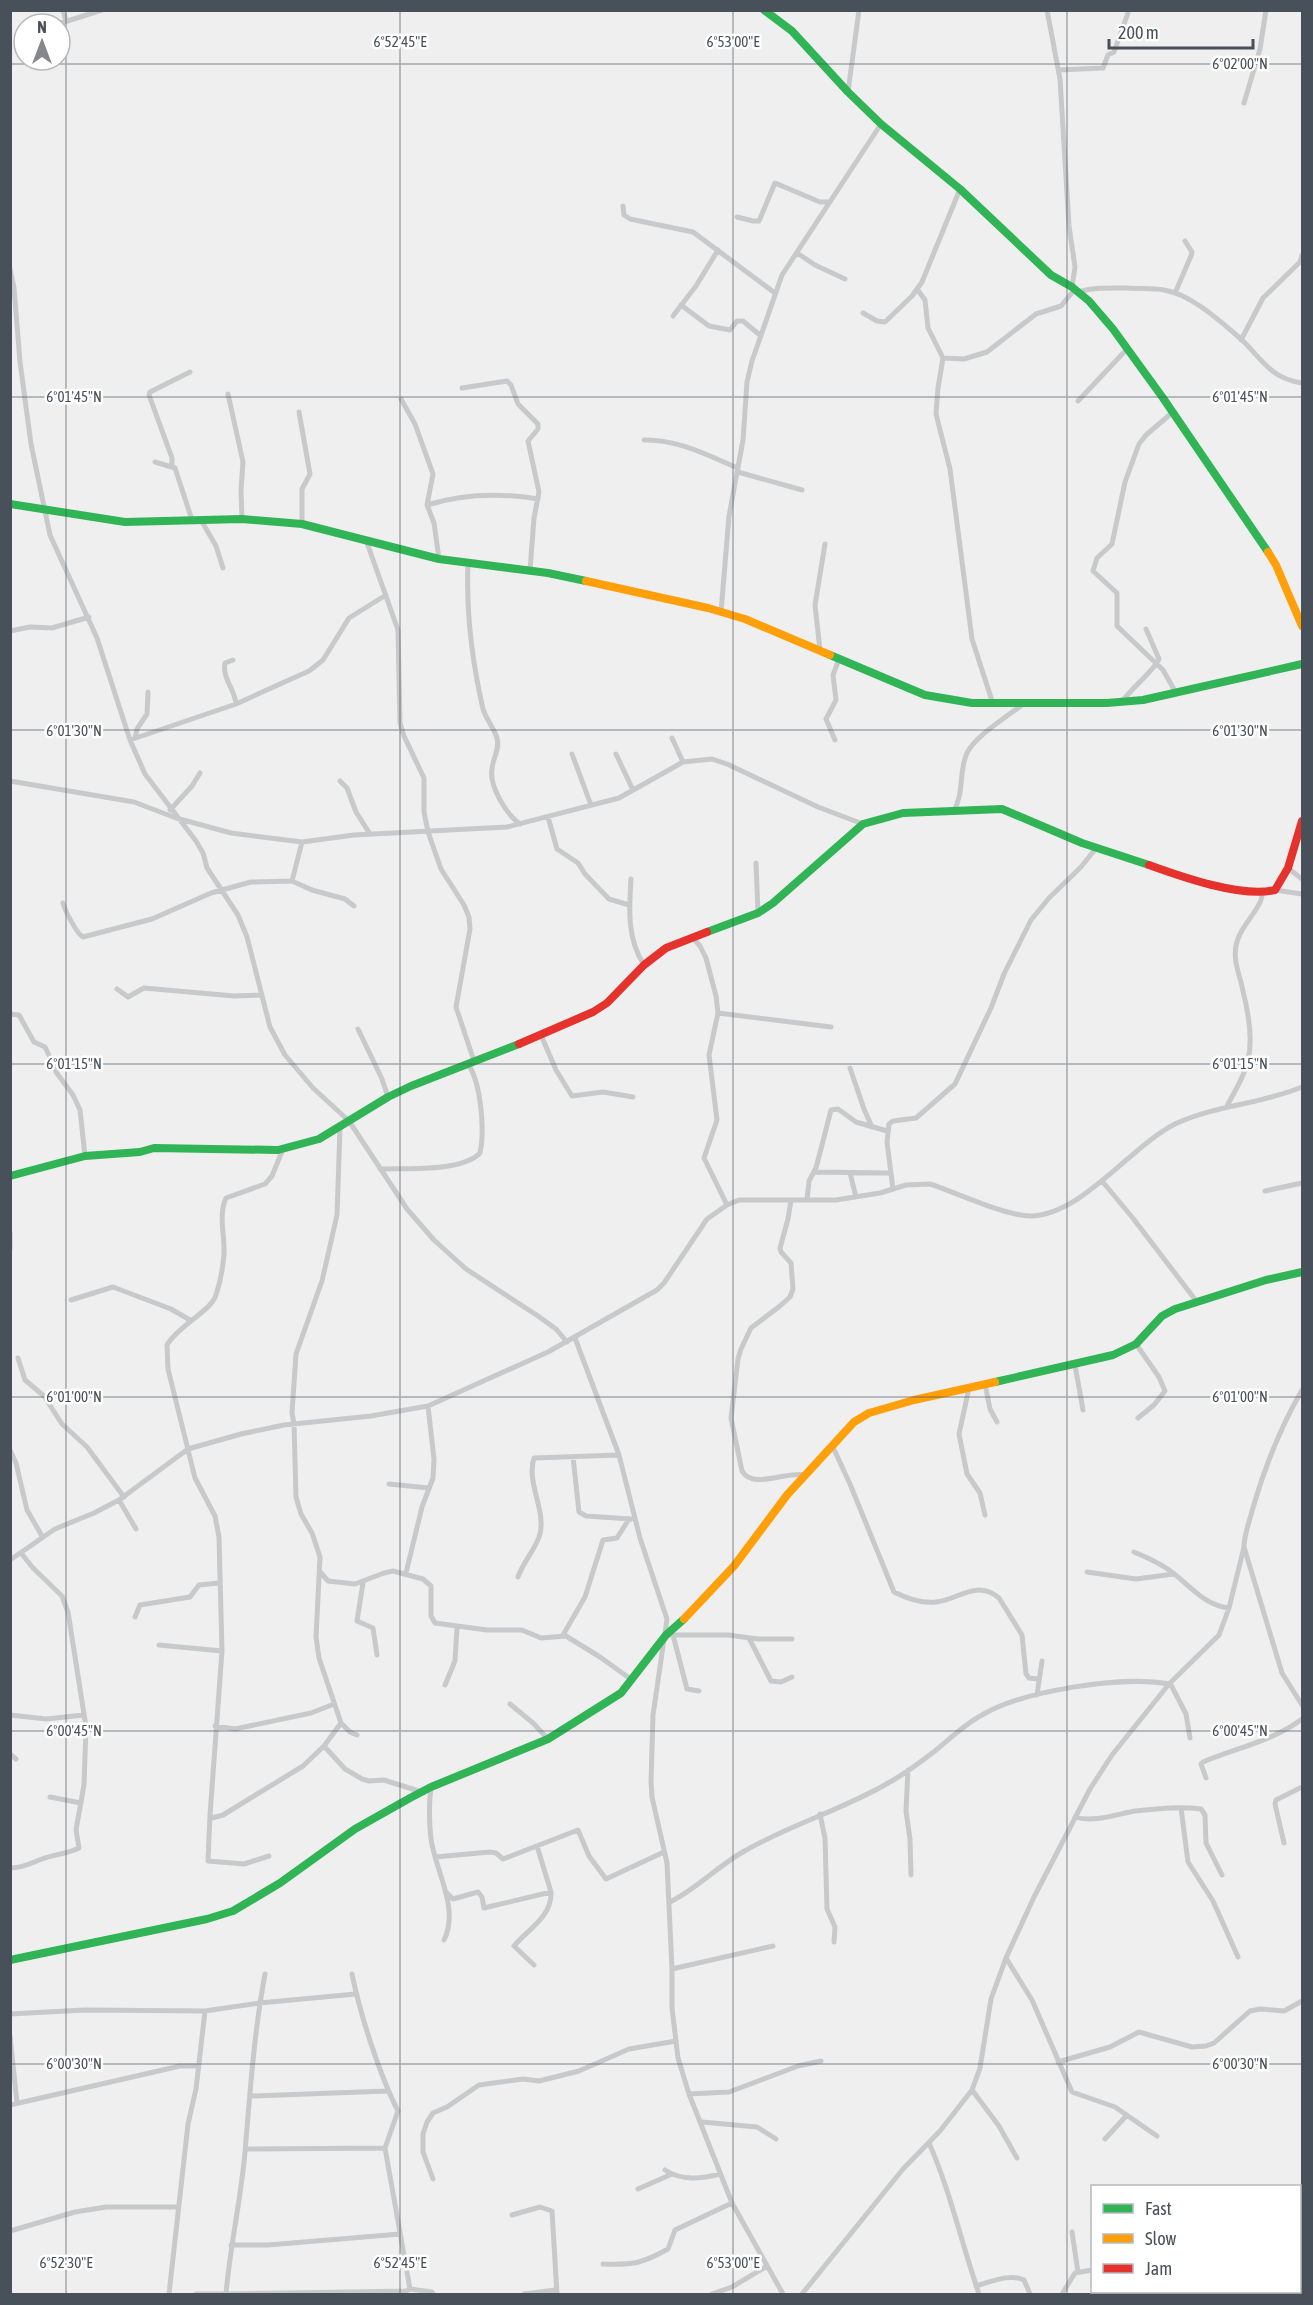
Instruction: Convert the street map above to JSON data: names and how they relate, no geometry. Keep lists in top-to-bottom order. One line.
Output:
{"legend":["Fast","Slow","Jam"],"scale_bar":"200 m","north":"top","coordinates":["6°52'45\"E","6°53'00\"E","6°02'00\"N","6°01'45\"N","6°01'30\"N","6°01'15\"N","6°01'00\"N","6°00'45\"N","6°00'30\"N","6°52'30\"E"]}
